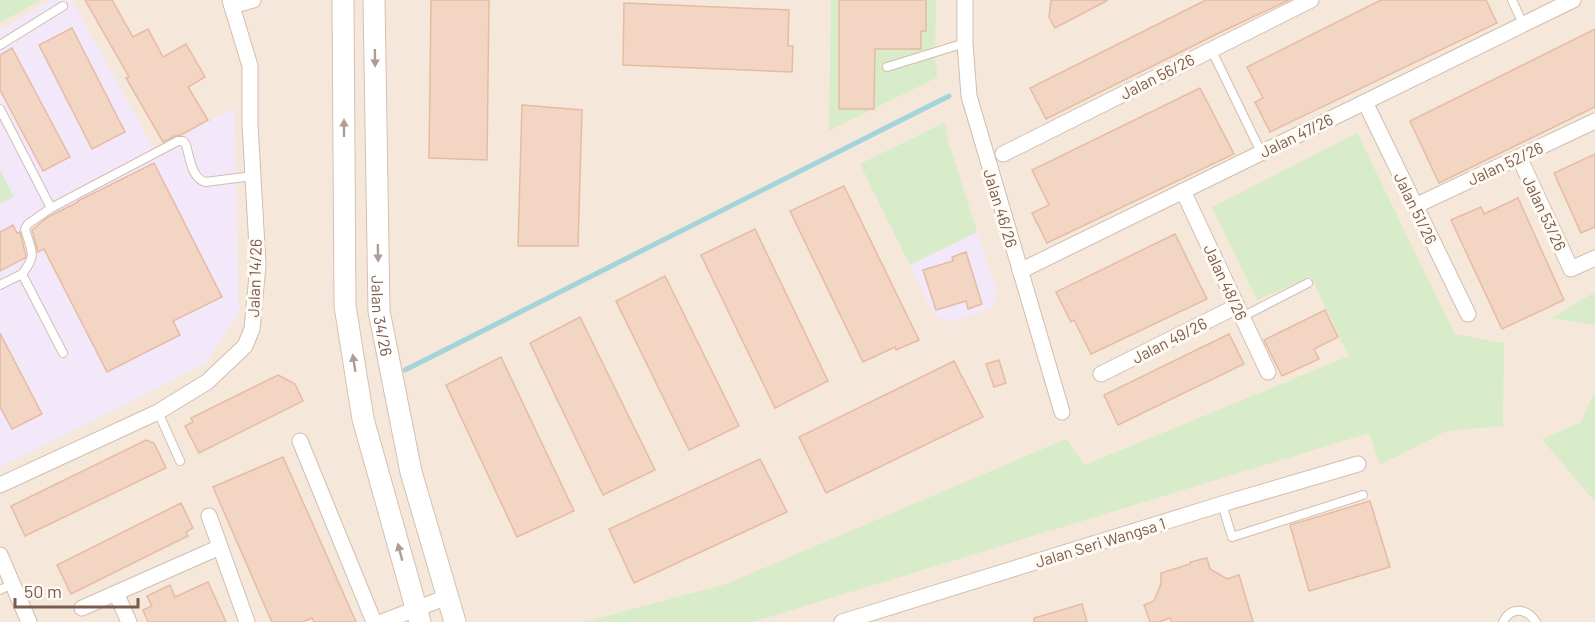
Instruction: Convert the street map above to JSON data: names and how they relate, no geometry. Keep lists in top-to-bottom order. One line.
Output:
{"streets":{"main road":["Jalan 34/26"],"street":["Jalan 56/26","Jalan 47/26","Jalan 52/26","Jalan 46/26","Jalan 51/26","Jalan 53/26","Jalan 14/26","Jalan 48/26","Jalan 49/26","Jalan Seri Wangsa 1"]},"crossings":[["Jalan 47/26","Jalan 46/26"],["Jalan 47/26","Jalan 51/26"],["Jalan 47/26","Jalan 48/26"],["Jalan 52/26","Jalan 51/26"],["Jalan 52/26","Jalan 53/26"],["Jalan 48/26","Jalan 49/26"]],"scale_bar":"50 m"}
